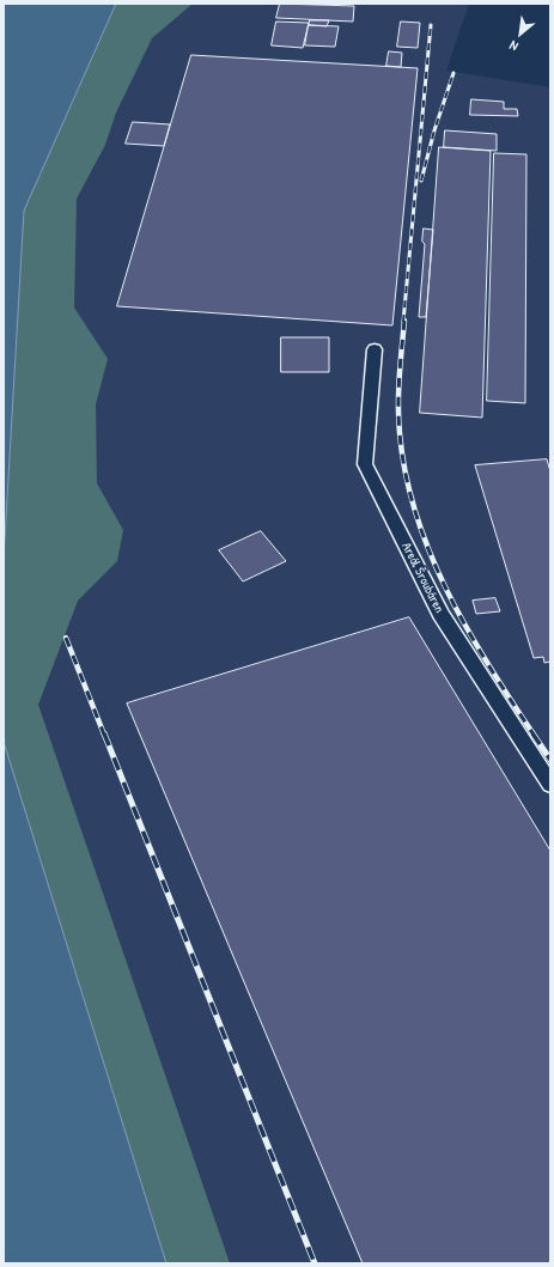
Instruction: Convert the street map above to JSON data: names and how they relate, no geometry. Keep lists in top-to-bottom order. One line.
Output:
{"streets":{"lane":["Areál Šroubáren"]},"north":"bottom left"}
